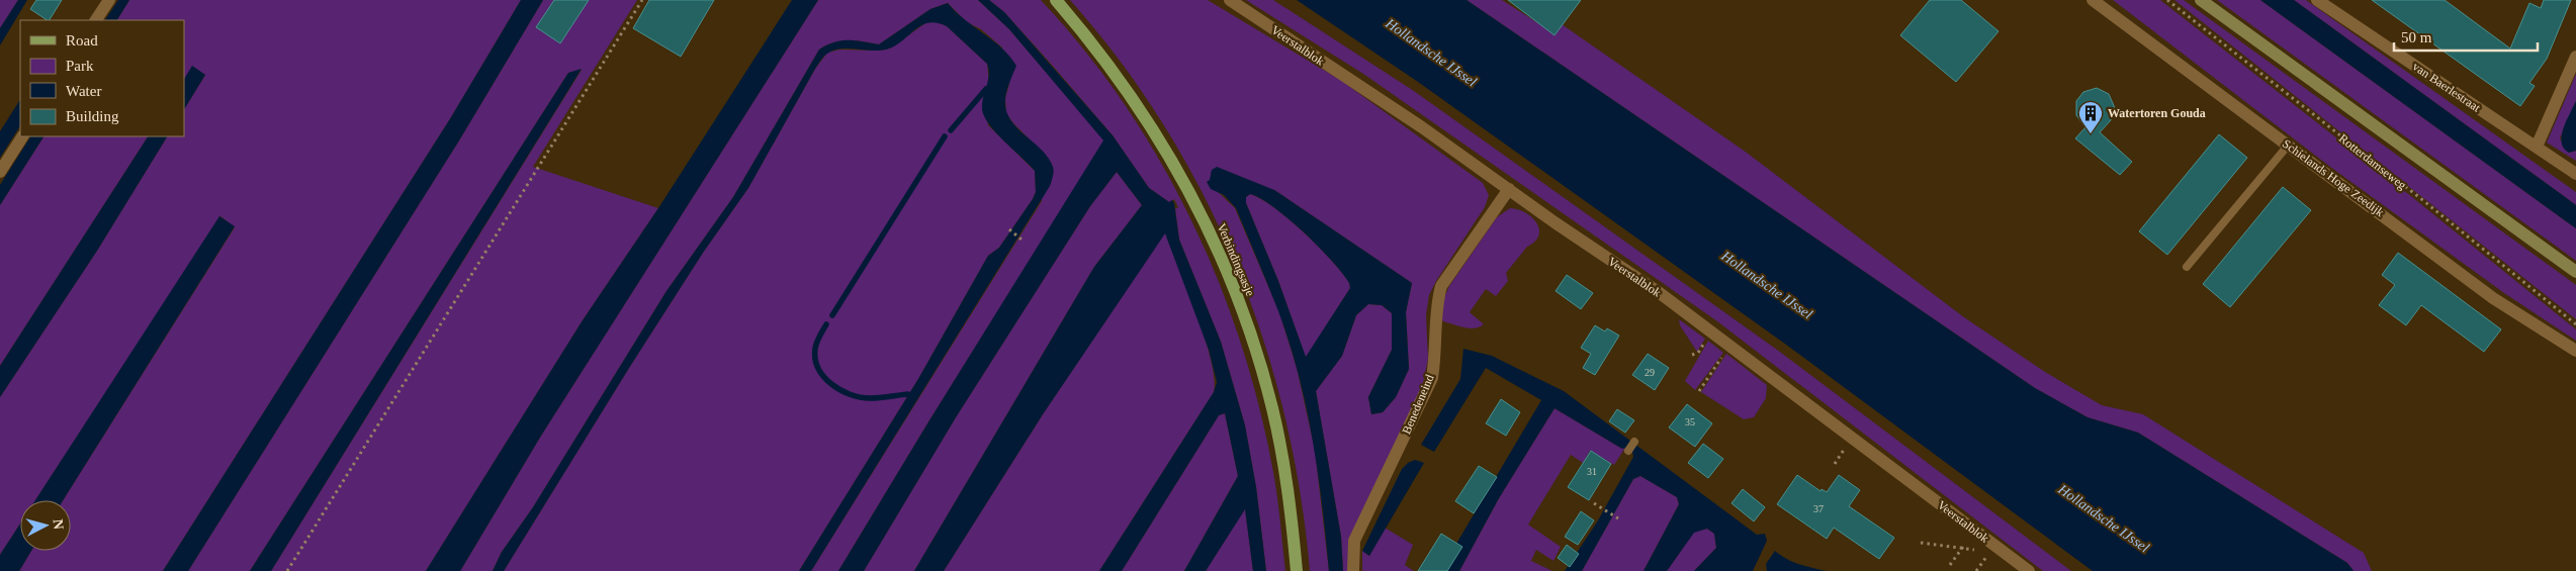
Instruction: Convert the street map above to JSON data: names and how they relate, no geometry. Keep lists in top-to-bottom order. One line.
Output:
{"streets":{"main road":["Verbindingsasje"],"street":["Veerstalblok","van Baerlestraat","Schielands Hoge Zeedijk","Benedeneind"],"path":["Rotterdamseweg"]},"crossings":[["Veerstalblok","Benedeneind"]],"water":["Hollandsche IJssel"],"places":{"building":["Watertoren Gouda"]},"house_numbers":["29","35","31","37"],"legend":["Road","Park","Water","Building"],"scale_bar":"50 m","north":"right"}
